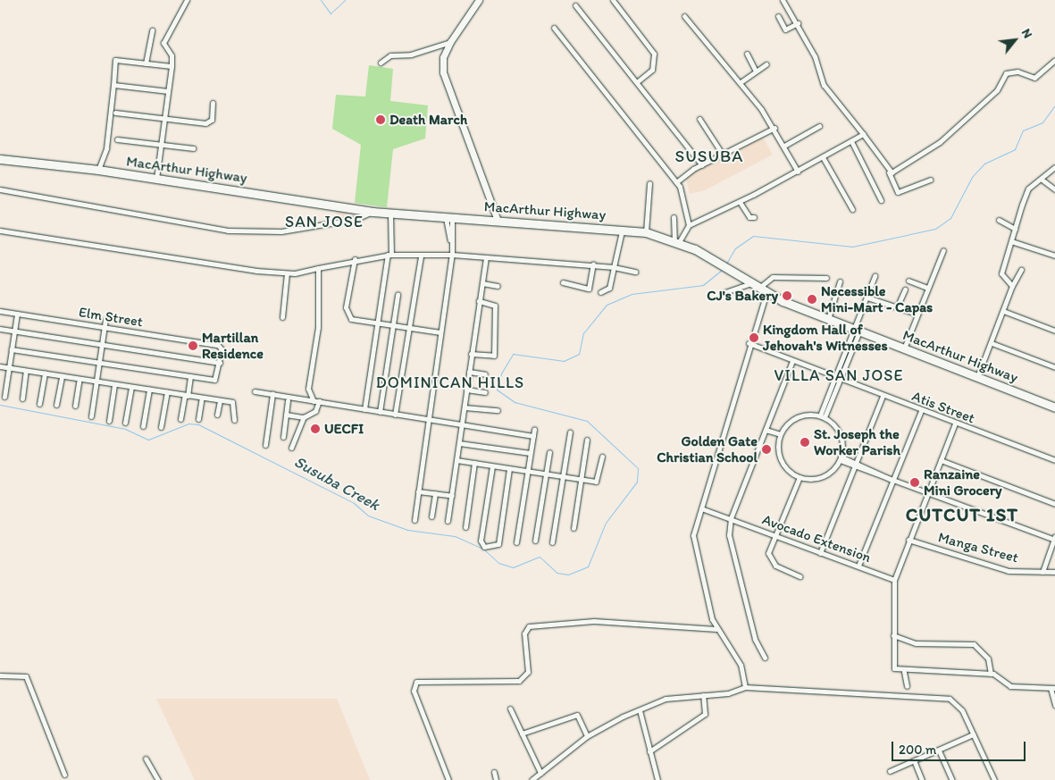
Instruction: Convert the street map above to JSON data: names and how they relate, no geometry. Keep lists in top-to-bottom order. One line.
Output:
{"streets":{"highway":["MacArthur Highway"],"street":["Elm Street","Atis Street","Avocado Extension","Manga Street"]},"districts":["SUSUBA","SAN JOSE","VILLA SAN JOSE","DOMINICAN HILLS","CUTCUT 1ST"],"water":["Susuba Creek"],"places":["Death March","CJ's Bakery","Necessible Mini-Mart - Capas","Kingdom Hall of Jehovah's Witnesses","Martillan Residence","UECFI","St. Joseph the Worker Parish","Golden Gate Christian School","Ranzaine Mini Grocery"],"scale_bar":"200 m","north":"top right"}
